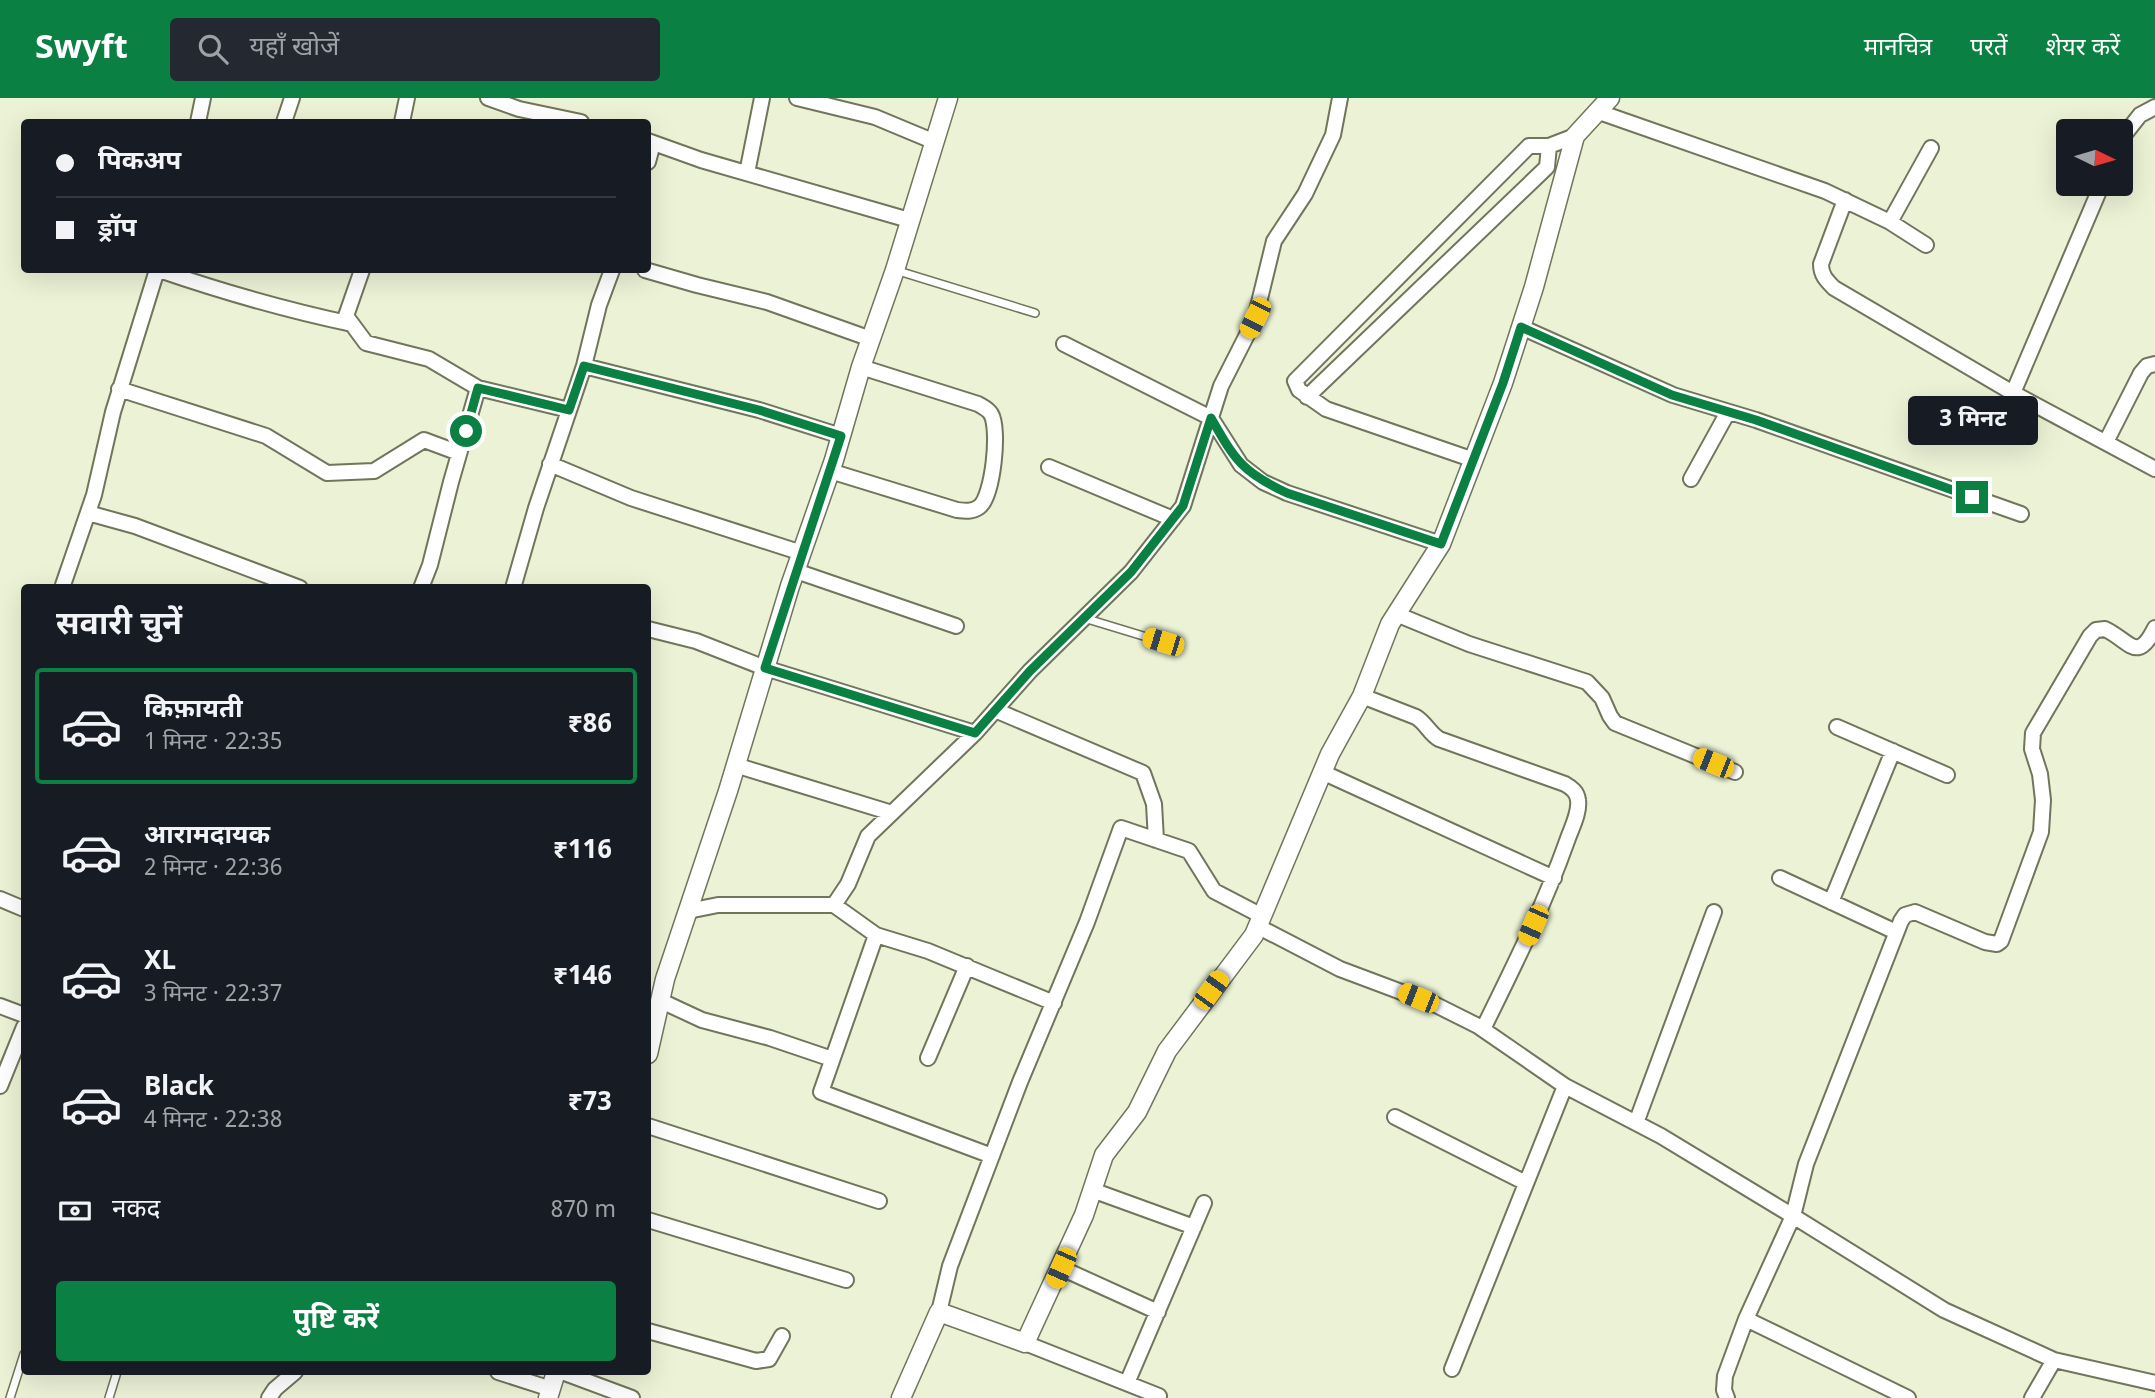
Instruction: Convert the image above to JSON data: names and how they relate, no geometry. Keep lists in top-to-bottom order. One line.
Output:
{"north":"right","page":{"header":"Swyft","search":"यहाँ खोजें","nav":["मानचित्र","परतें","शेयर करें"],"banner":["पिकअप","ड्रॉप"],"bubble":"3 मिनट","heading":"सवारी चुनें","list":[{"name":"किफ़ायती","note":"1 मिनट · 22:35","value":"₹86"},{"name":"आरामदायक","note":"2 मिनट · 22:36","value":"₹116"},{"name":"XL","note":"3 मिनट · 22:37","value":"₹146"},{"name":"Black","note":"4 मिनट · 22:38","value":"₹73"}],"pay":["नकद","870 m"],"buttons":"पुष्टि करें"}}
